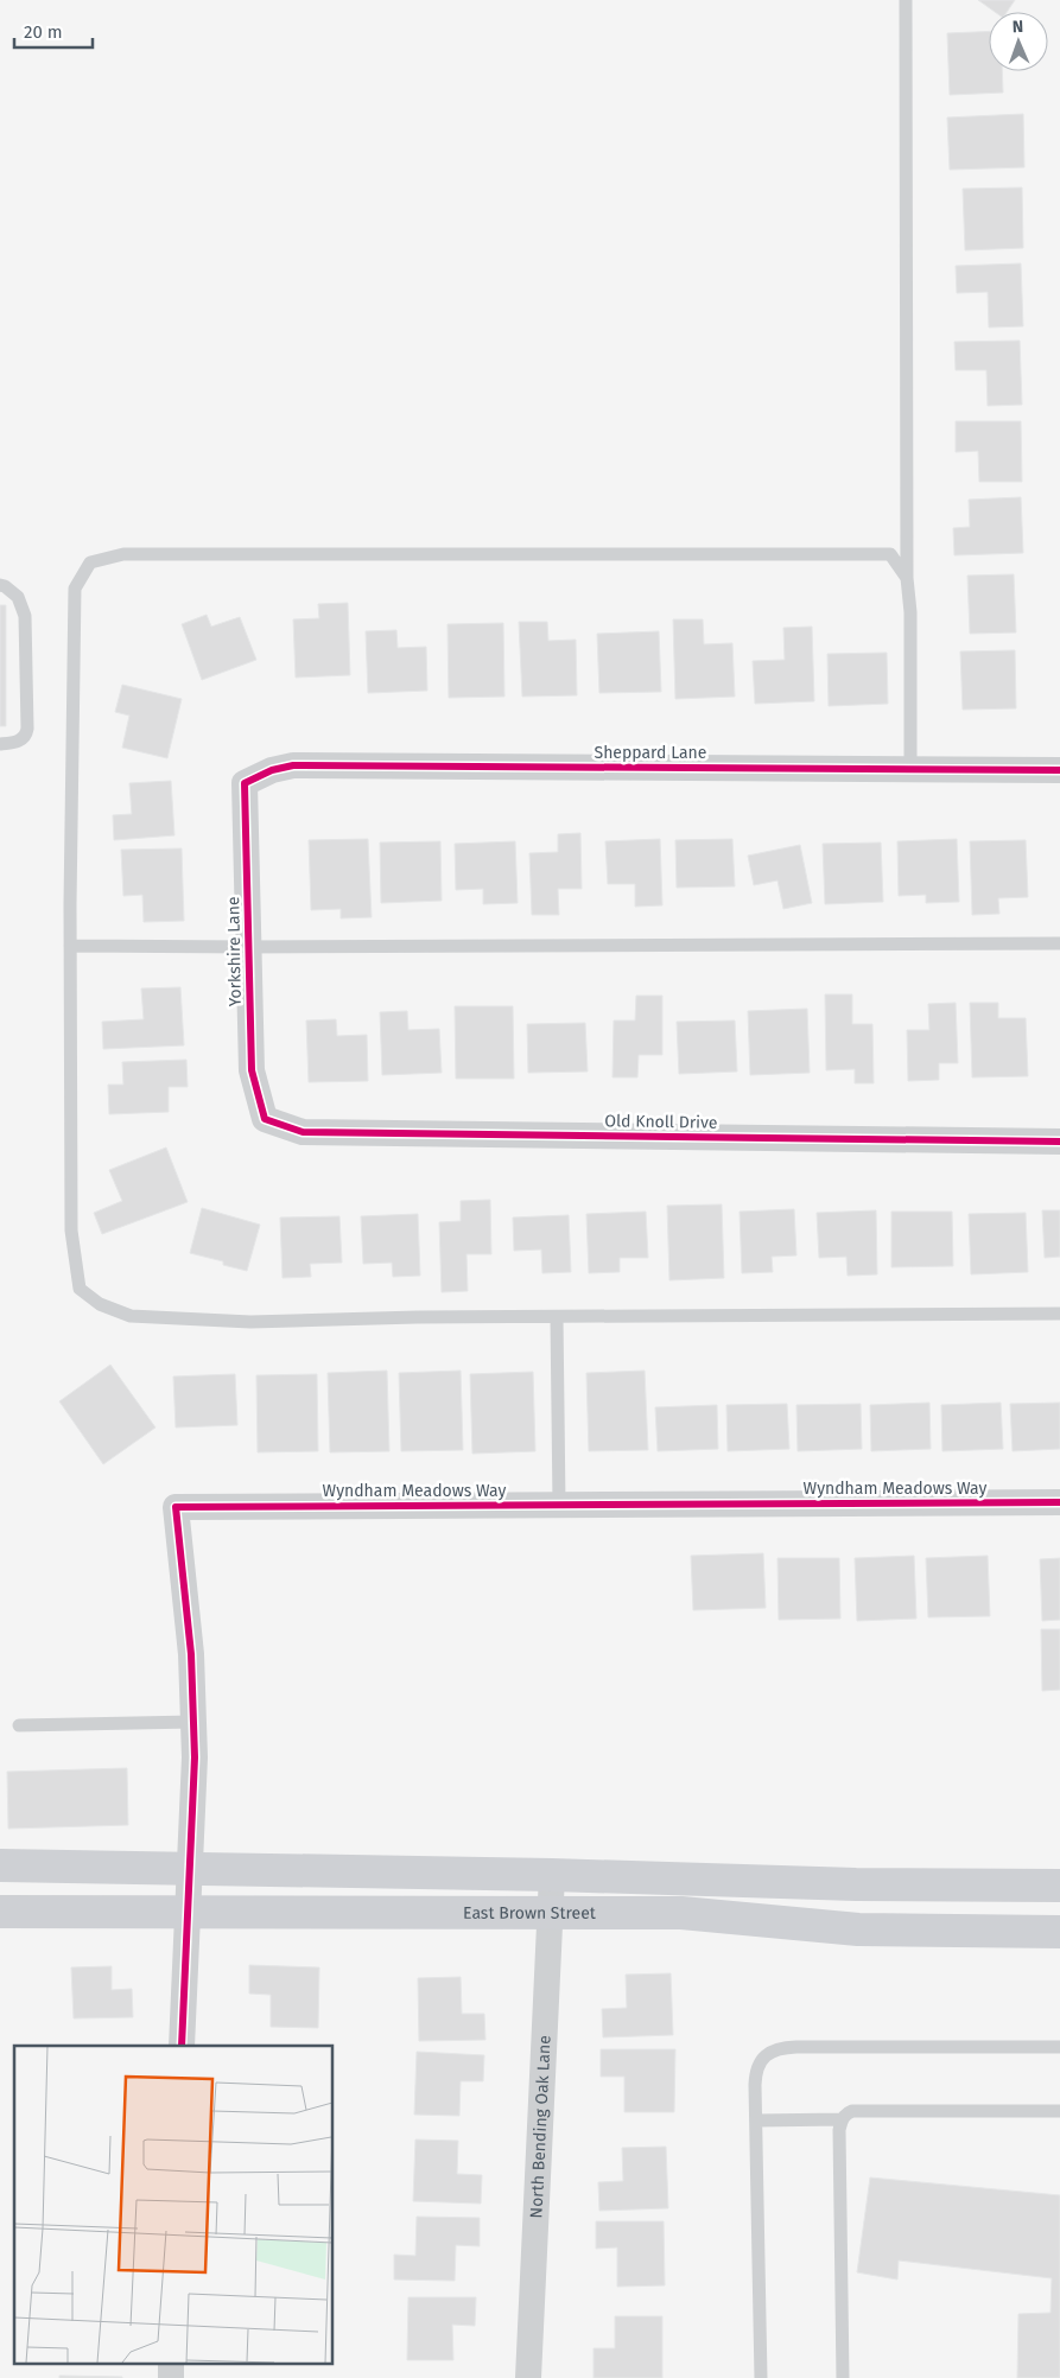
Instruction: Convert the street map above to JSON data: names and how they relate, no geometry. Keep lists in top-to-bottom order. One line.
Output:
{"streets":{"main road":["East Brown Street"],"street":["Sheppard Lane","Yorkshire Lane","Old Knoll Drive","Wyndham Meadows Way","North Bending Oak Lane"]},"crossings":[["Sheppard Lane","Yorkshire Lane"],["Yorkshire Lane","Old Knoll Drive"],["Wyndham Meadows Way","East Brown Street"],["East Brown Street","North Bending Oak Lane"]],"scale_bar":"20 m","north":"top"}
